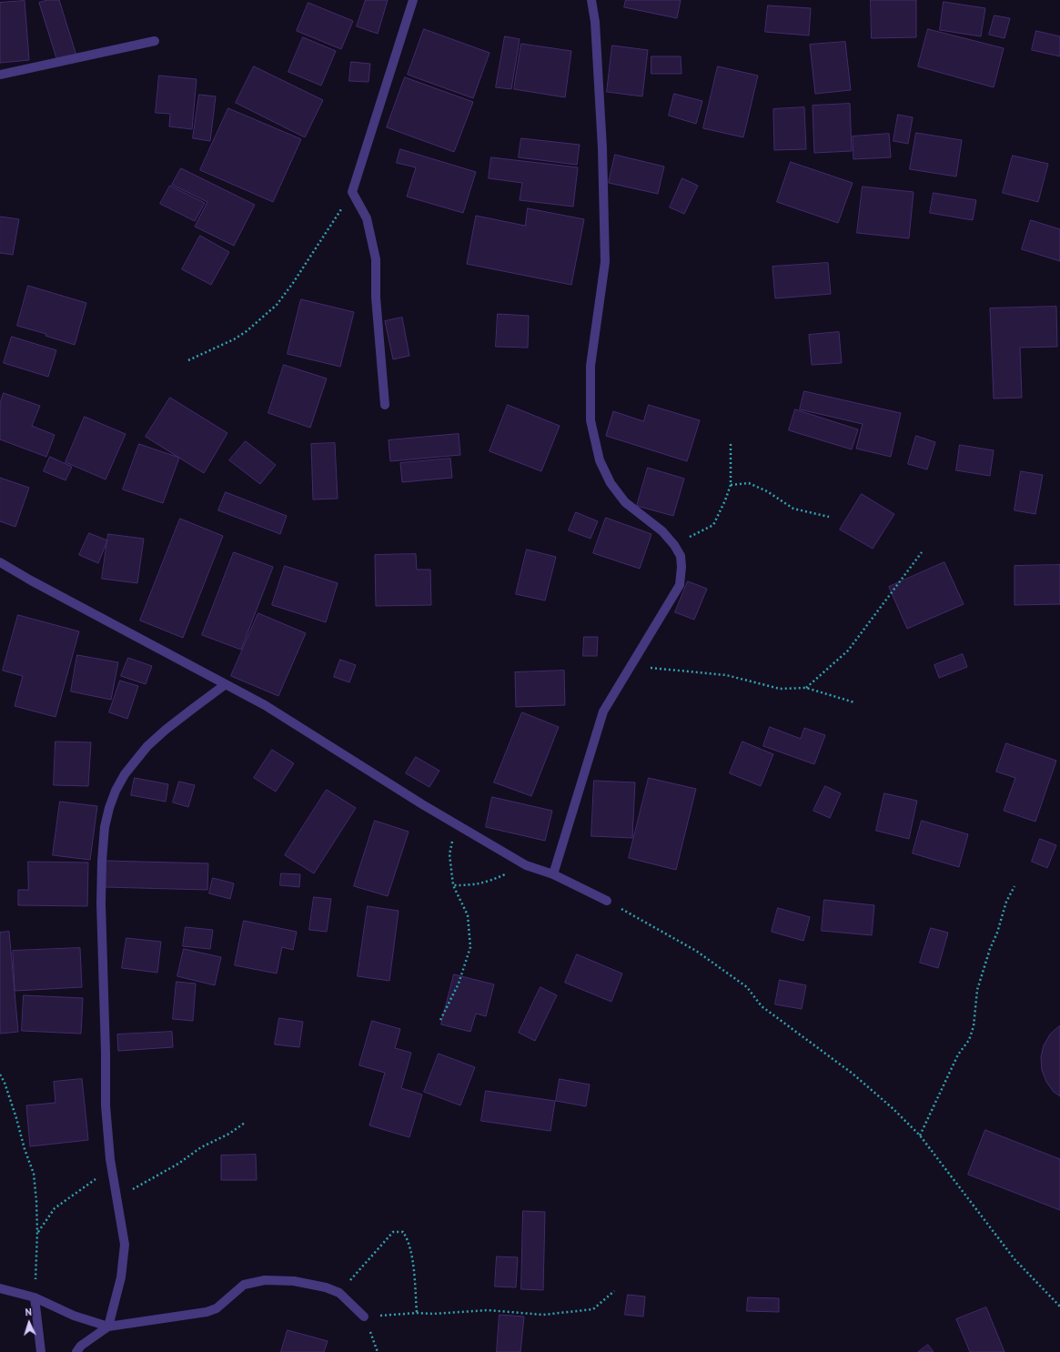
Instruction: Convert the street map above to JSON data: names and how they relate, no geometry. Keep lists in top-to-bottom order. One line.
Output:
{"north":"top"}
